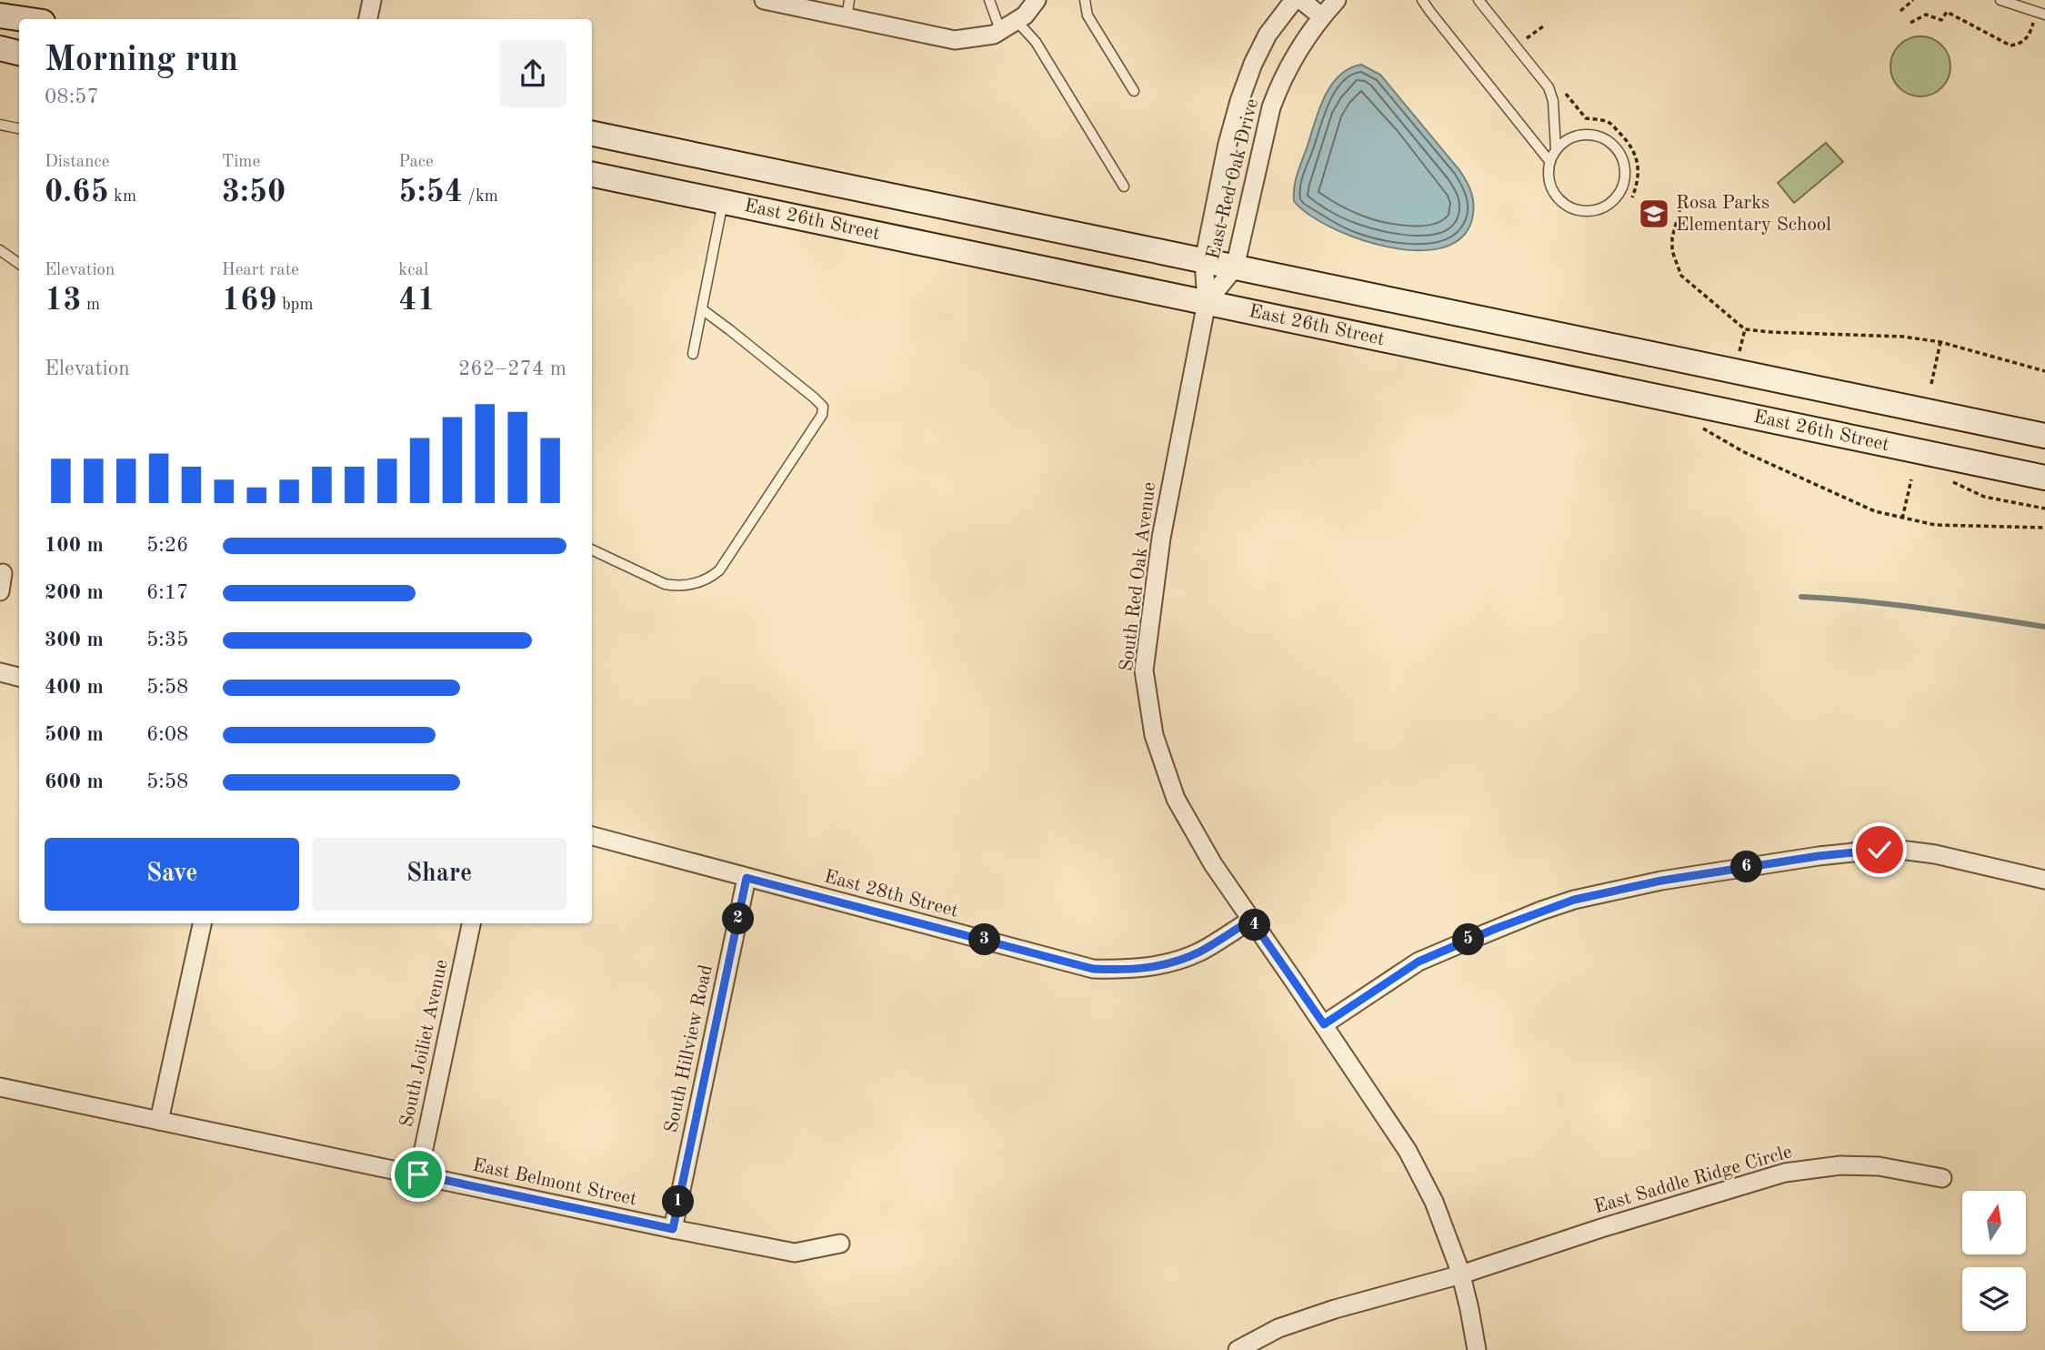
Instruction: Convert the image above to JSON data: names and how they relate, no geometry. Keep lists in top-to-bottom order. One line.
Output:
{"streets":{"main road":["East 26th Street"],"street":["East Red Oak Drive","South Red Oak Avenue","East 28th Street","South Joiliet Avenue","South Hillview Road","East Saddle Ridge Circle","East Belmont Street"]},"crossings":[["East Red Oak Drive","East 26th Street"],["East Red Oak Drive","South Red Oak Avenue"],["East 26th Street","South Red Oak Avenue"],["South Red Oak Avenue","East 28th Street"],["South Red Oak Avenue","East Saddle Ridge Circle"],["East 28th Street","South Hillview Road"],["South Joiliet Avenue","East Belmont Street"],["South Hillview Road","East Belmont Street"]],"places":{"school or university":["Rosa Parks Elementary School"]},"north":"top","page":{"heading":["Morning run","08:57"],"stats":[["Distance","0.65 km"],["Time","3:50"],["Pace","5:54 /km"],["Elevation","13 m"],["Heart rate","169 bpm"],["kcal","41"]],"chart":["Elevation","262–274 m"],"list":[{"name":"100 m","note":"5:26"},{"name":"200 m","note":"6:17"},{"name":"300 m","note":"5:35"},{"name":"400 m","note":"5:58"},{"name":"500 m","note":"6:08"},{"name":"600 m","note":"5:58"}],"buttons":["Save","Share"],"pins":["6","2","4","3","5","1"]}}
